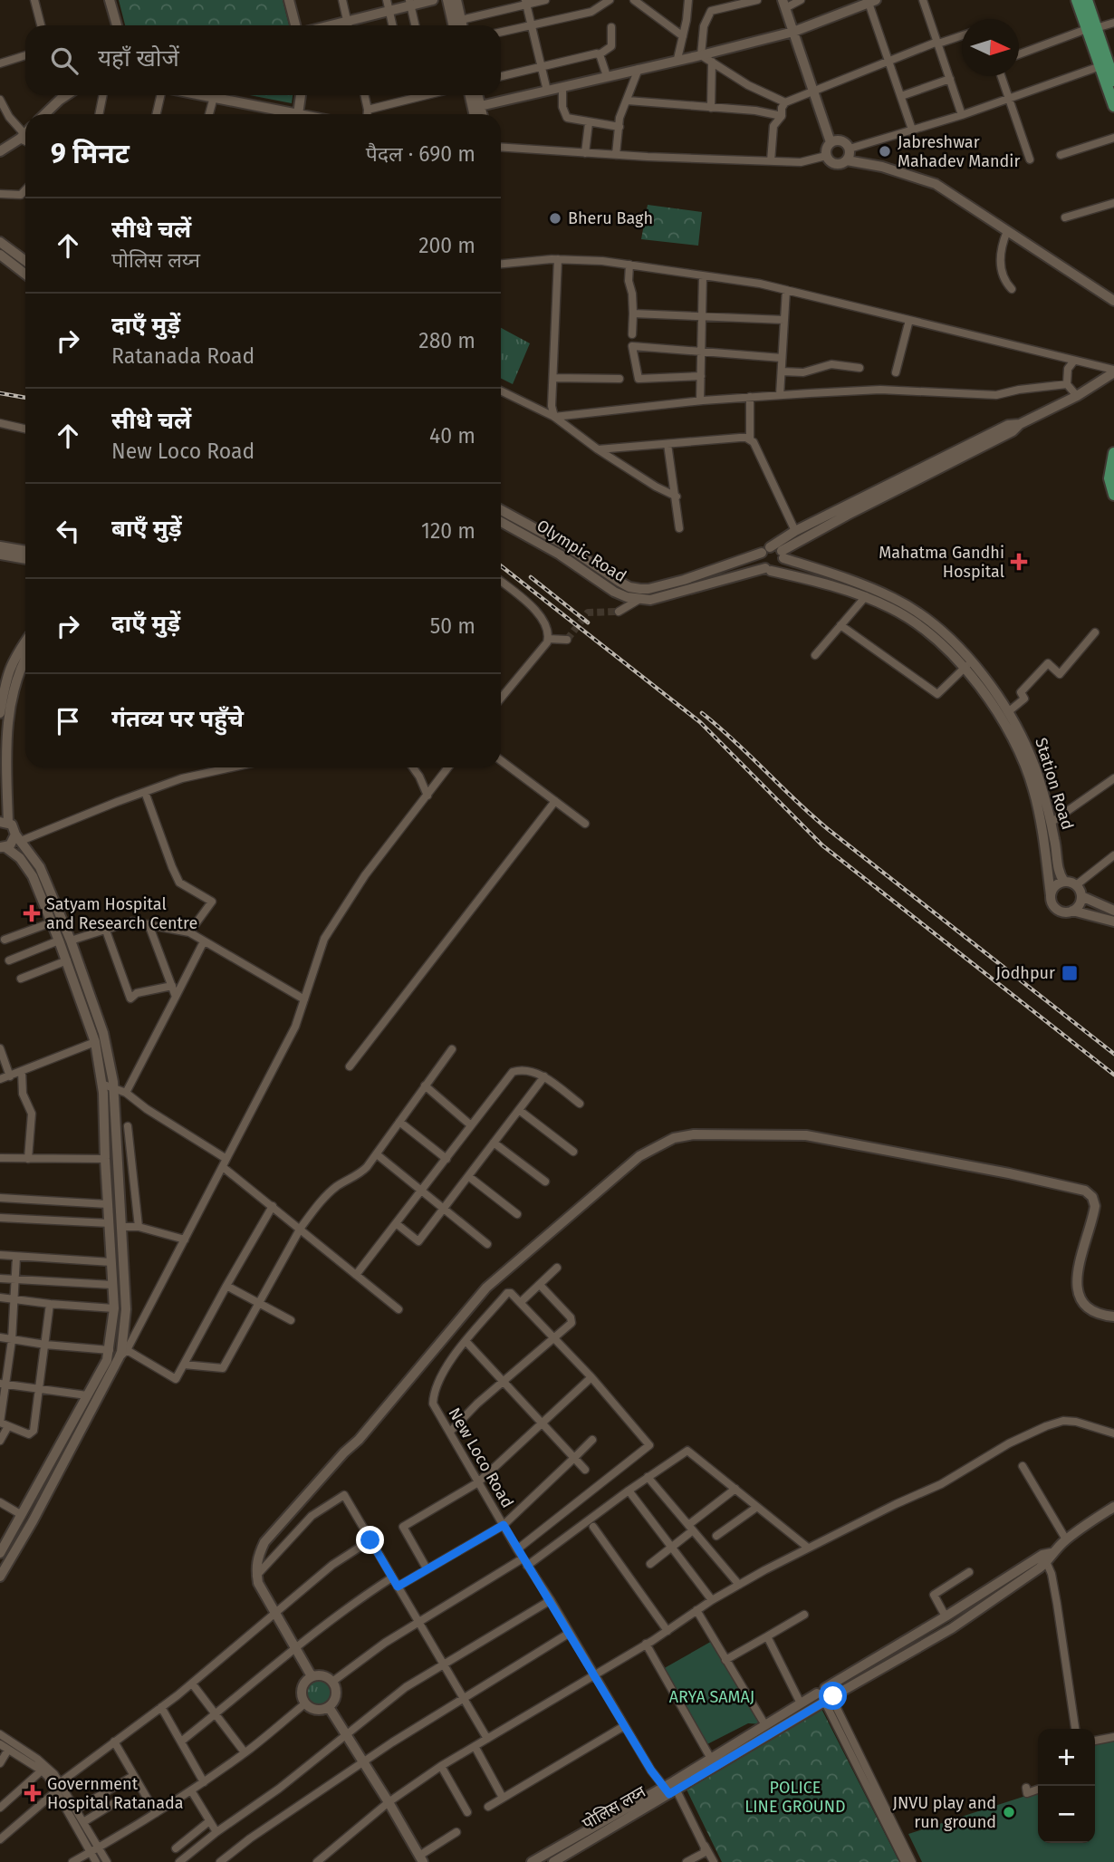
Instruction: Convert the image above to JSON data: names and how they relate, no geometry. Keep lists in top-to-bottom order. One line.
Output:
{"streets":{"street":["Olympic Road","Station Road","New Loco Road","पोलिस लय्न"]},"crossings":[["Olympic Road","Station Road"],["New Loco Road","पोलिस लय्न"]],"parks":["ARYA SAMAJ","POLICE LINE GROUND"],"places":{"other":["Jabreshwar Mahadev Mandir","Bheru Bagh","JNVU play and run ground"],"health":["Mahatma Gandhi Hospital","Satyam Hospital and Research Centre","Government Hospital Ratanada"],"transit":["Jodhpur"]},"north":"right","page":{"search":"यहाँ खोजें","heading":["9 मिनट","पैदल · 690 m"],"list":[["सीधे चलें","पोलिस लय्न","200 m"],["दाएँ मुड़ें","Ratanada Road","280 m"],["सीधे चलें","New Loco Road","40 m"],["बाएँ मुड़ें","120 m"],["दाएँ मुड़ें","50 m"],"गंतव्य पर पहुँचे"],"map_buttons":["+","−"]}}
